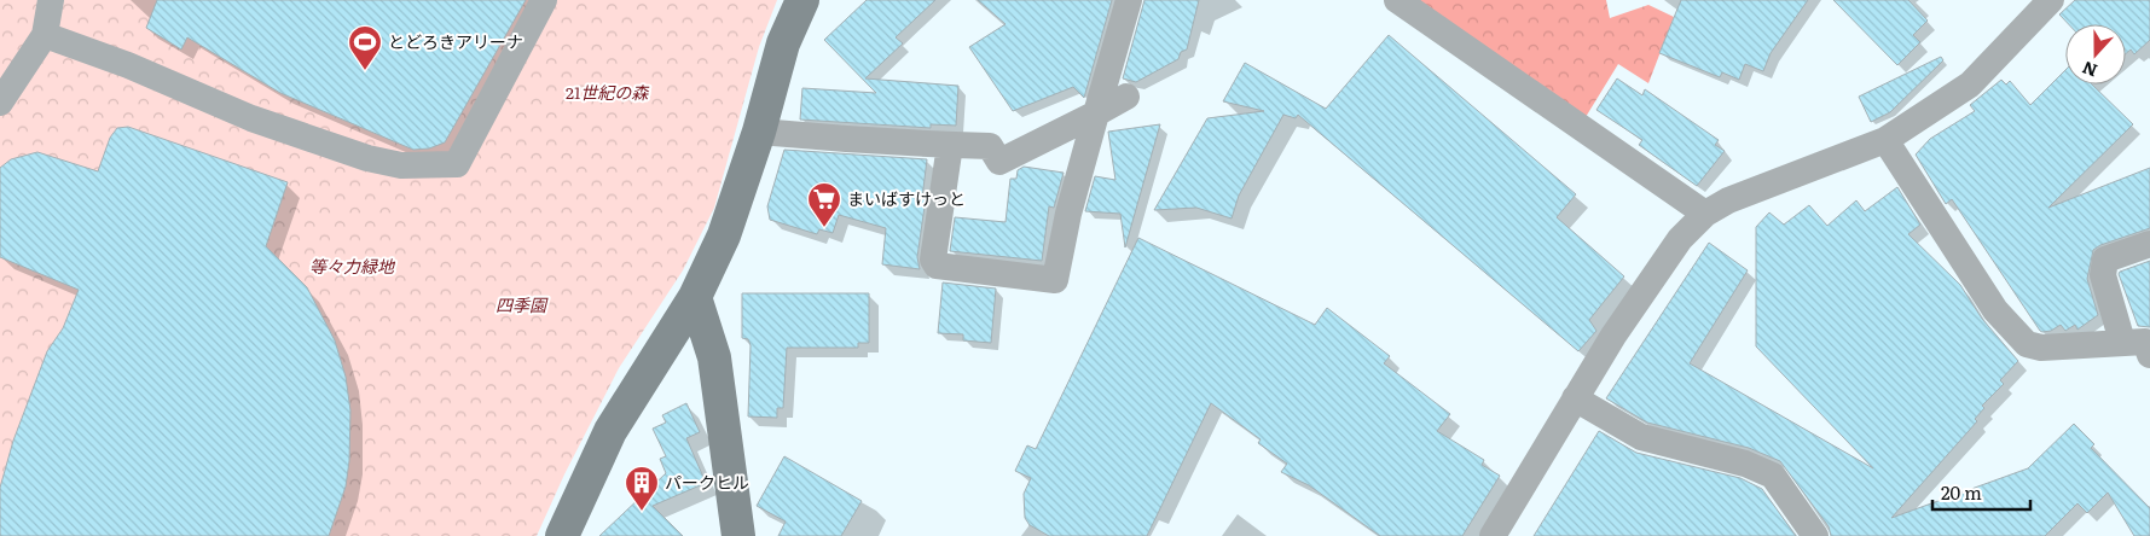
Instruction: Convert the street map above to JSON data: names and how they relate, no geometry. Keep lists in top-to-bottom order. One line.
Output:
{"parks":["21世紀の森","等々力緑地","四季園"],"places":{"sports":["とどろきアリーナ"],"supermarket":["まいばすけっと"],"building":["パークヒル"]},"scale_bar":"20 m","north":"bottom"}
